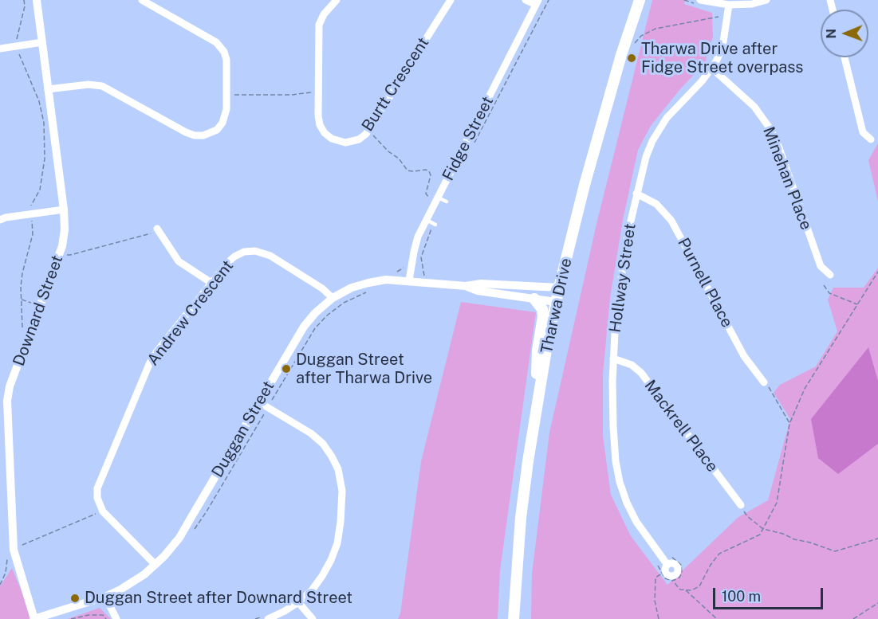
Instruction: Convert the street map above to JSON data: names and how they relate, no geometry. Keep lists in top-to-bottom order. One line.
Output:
{"streets":{"main road":["Tharwa Drive"],"street":["Burtt Crescent","Fidge Street","Minehan Place","Hollway Street","Purnell Place","Downard Street","Andrew Crescent","Mackrell Place","Duggan Street"]},"crossings":[["Fidge Street","Duggan Street"],["Minehan Place","Hollway Street"],["Hollway Street","Purnell Place"],["Hollway Street","Mackrell Place"],["Tharwa Drive","Duggan Street"],["Downard Street","Duggan Street"],["Andrew Crescent","Duggan Street"]],"places":["Tharwa Drive after Fidge Street overpass","Duggan Street after Tharwa Drive","Duggan Street after Downard Street"],"scale_bar":"100 m","north":"left"}
